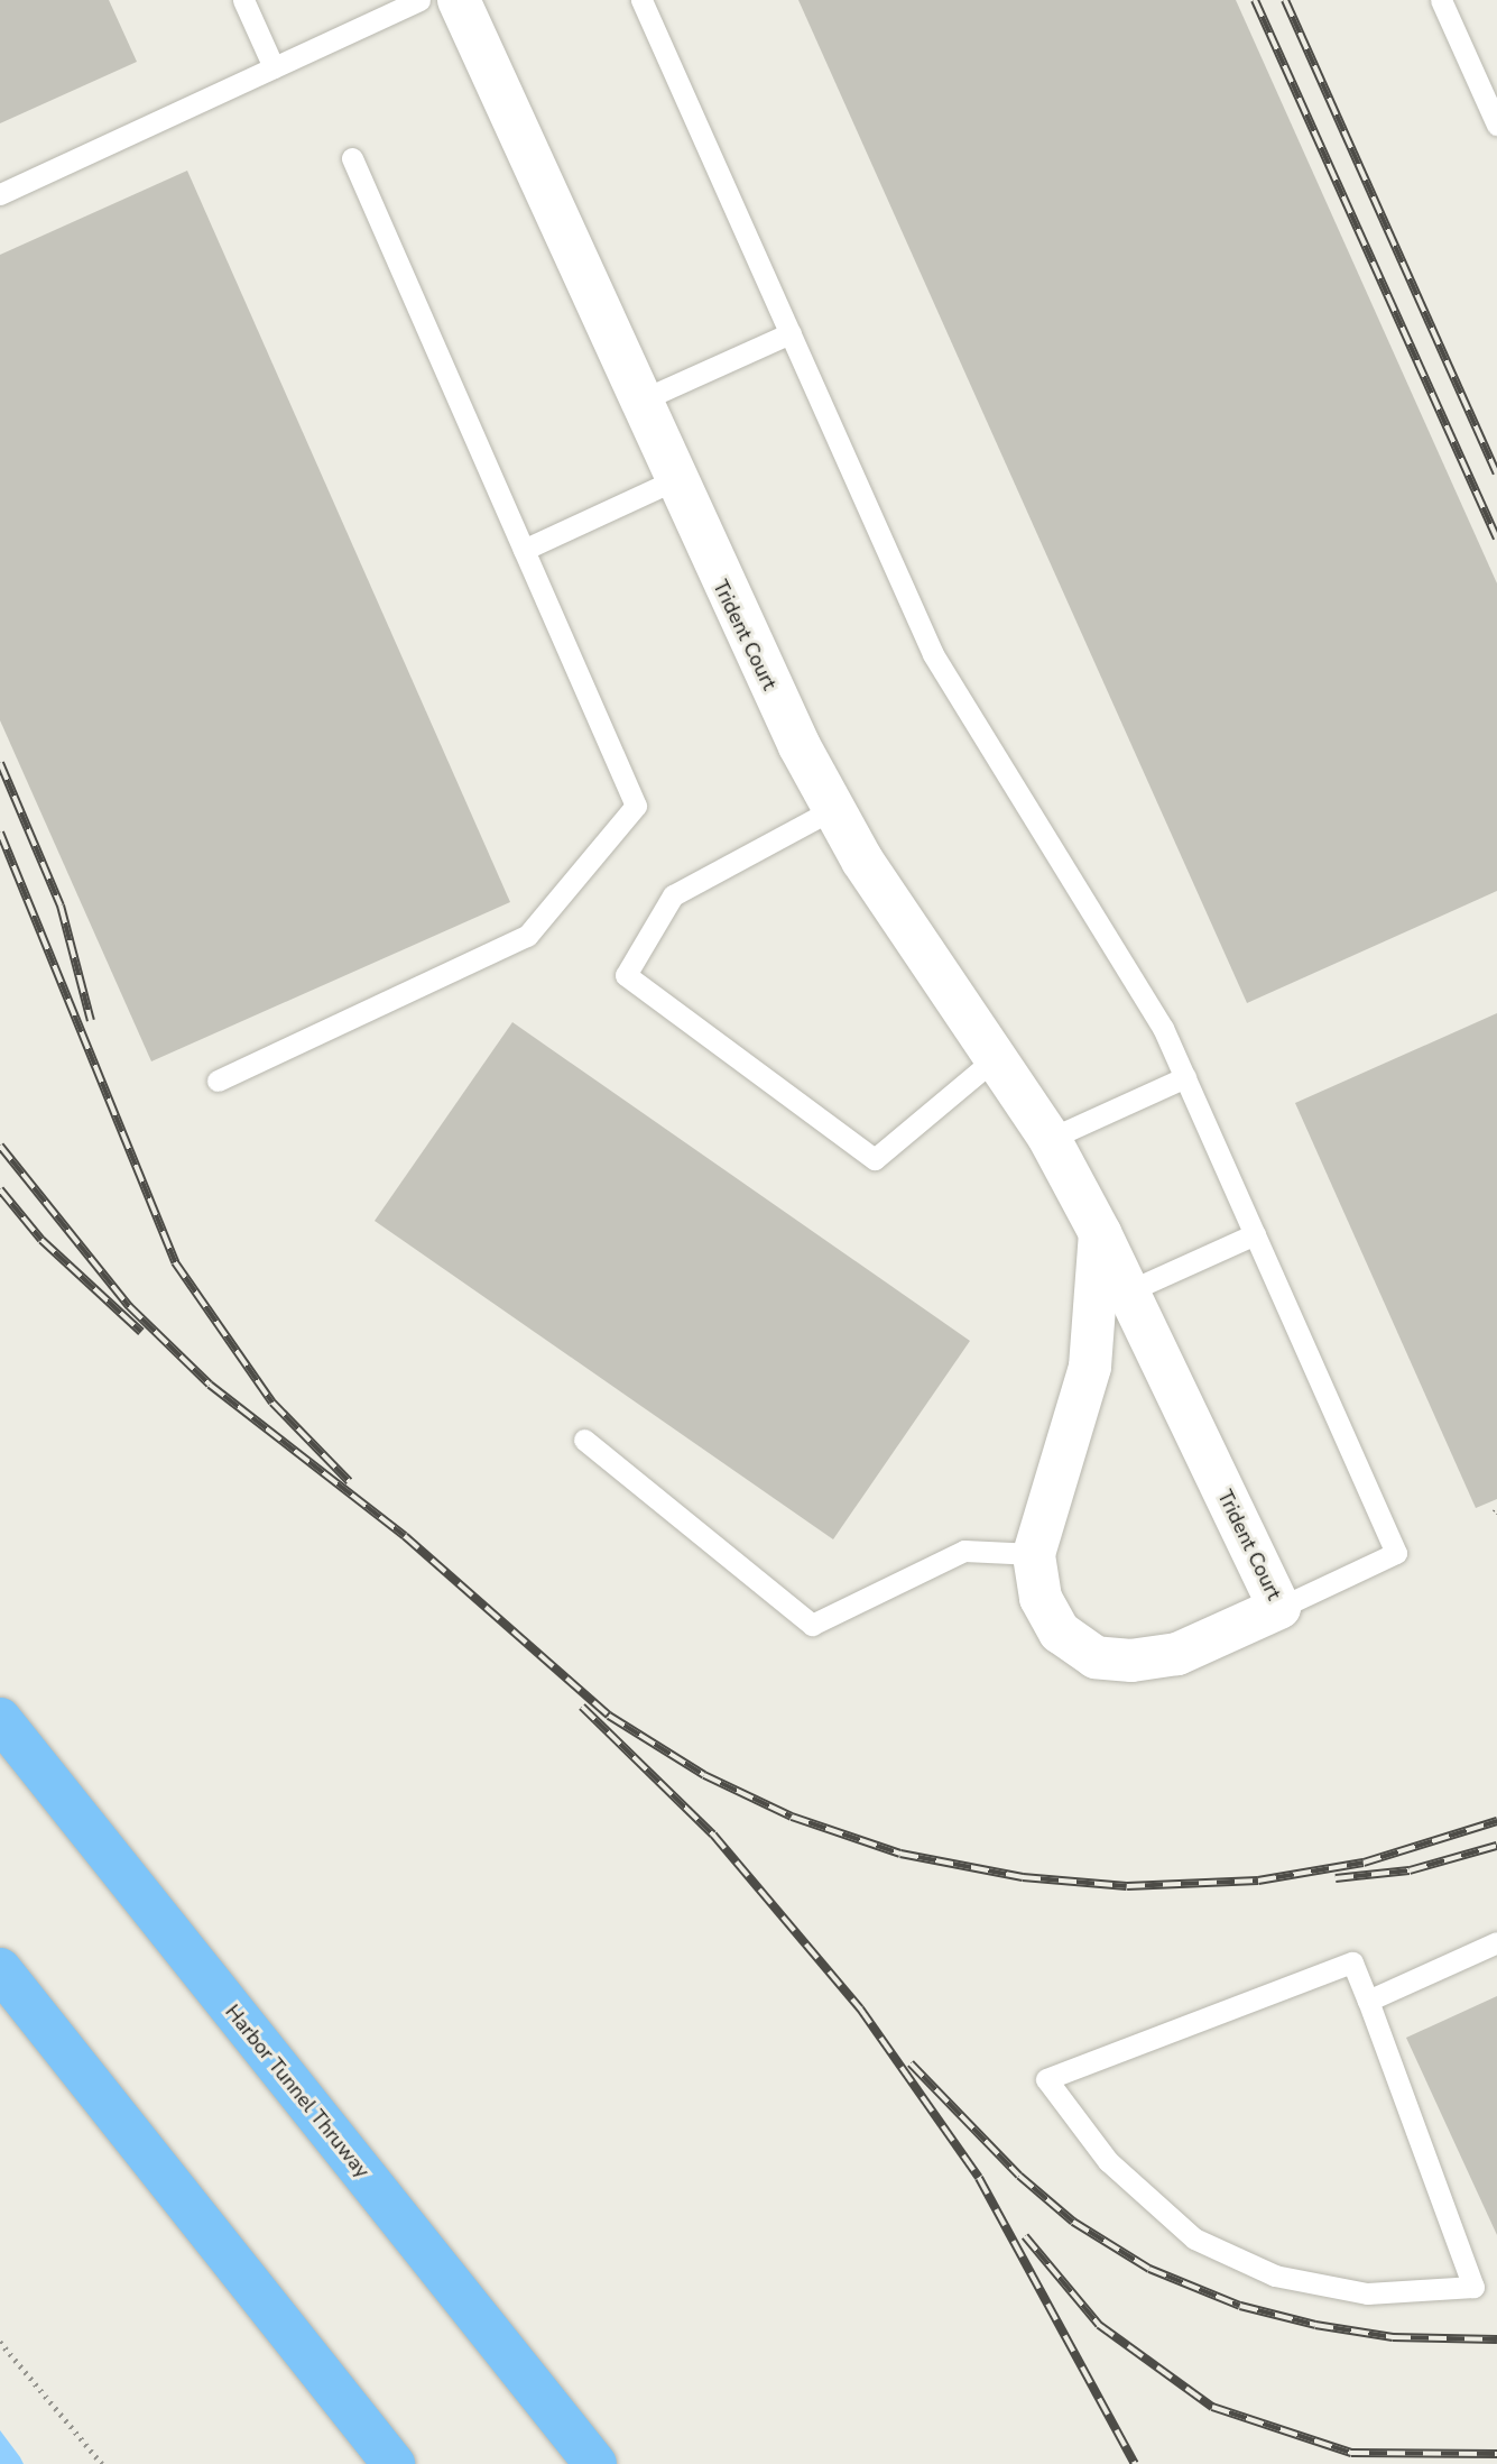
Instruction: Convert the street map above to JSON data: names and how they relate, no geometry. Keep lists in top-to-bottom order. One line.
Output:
{"streets":{"highway":["Harbor Tunnel Thruway"],"street":["Trident Court"]}}
